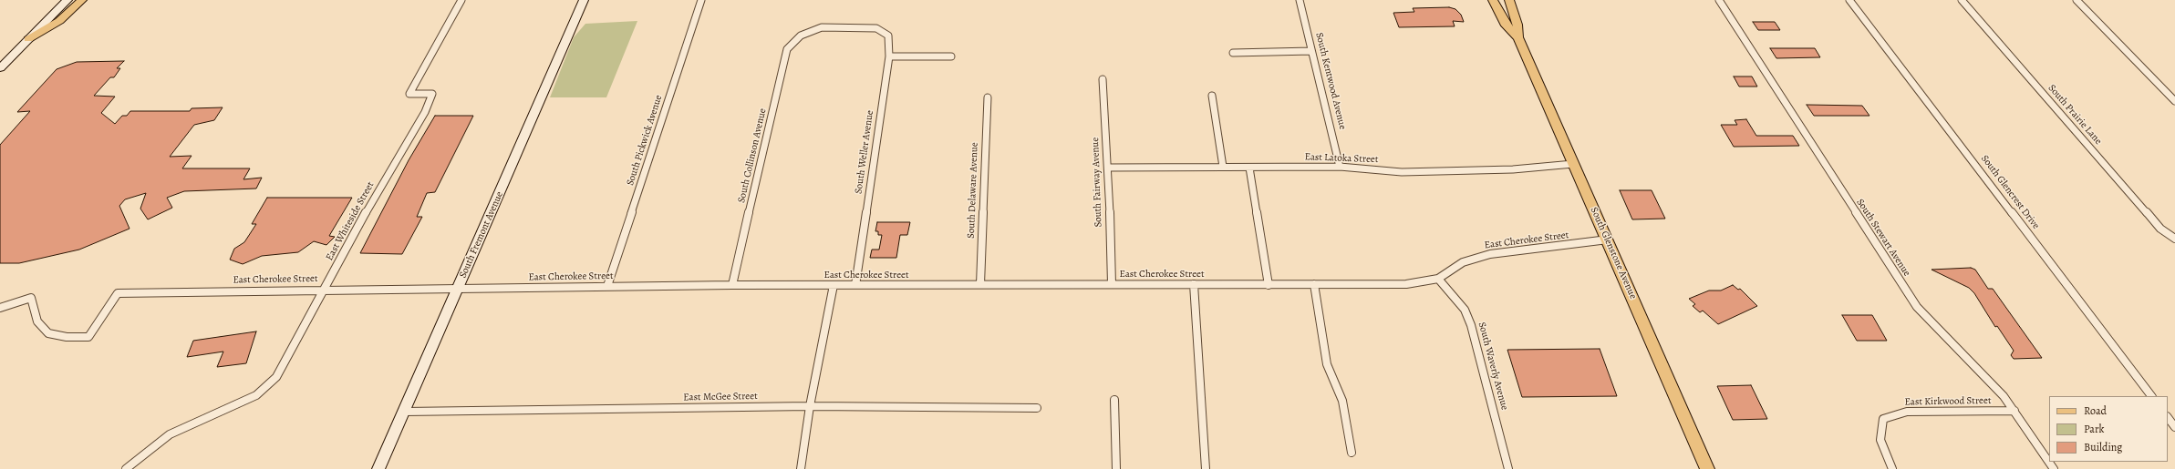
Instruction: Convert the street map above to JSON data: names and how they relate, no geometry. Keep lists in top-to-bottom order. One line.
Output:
{"streets":{"main road":["South Fremont Avenue","South Glenstone Avenue"],"street":["South Kentwood Avenue","South Prairie Lane","South Pickwick Avenue","South Weller Avenue","South Collinson Avenue","East Latoka Street","South Fairway Avenue","South Delaware Avenue","South Glencrest Drive","East Whiteside Street","South Stewart Avenue","East Cherokee Street","South Waverly Avenue","East McGee Street","East Kirkwood Street"]},"crossings":[["South Kentwood Avenue","East Latoka Street"],["South Pickwick Avenue","East Cherokee Street"],["South Weller Avenue","South Collinson Avenue"],["South Weller Avenue","East Cherokee Street"],["South Collinson Avenue","East Cherokee Street"],["East Latoka Street","South Fairway Avenue"],["East Latoka Street","South Glenstone Avenue"],["South Fairway Avenue","East Cherokee Street"],["South Delaware Avenue","East Cherokee Street"],["East Whiteside Street","East Cherokee Street"],["South Fremont Avenue","East Cherokee Street"],["South Fremont Avenue","East McGee Street"],["South Stewart Avenue","East Kirkwood Street"],["East Cherokee Street","South Glenstone Avenue"],["East Cherokee Street","South Waverly Avenue"]],"legend":["Road","Park","Building"]}
